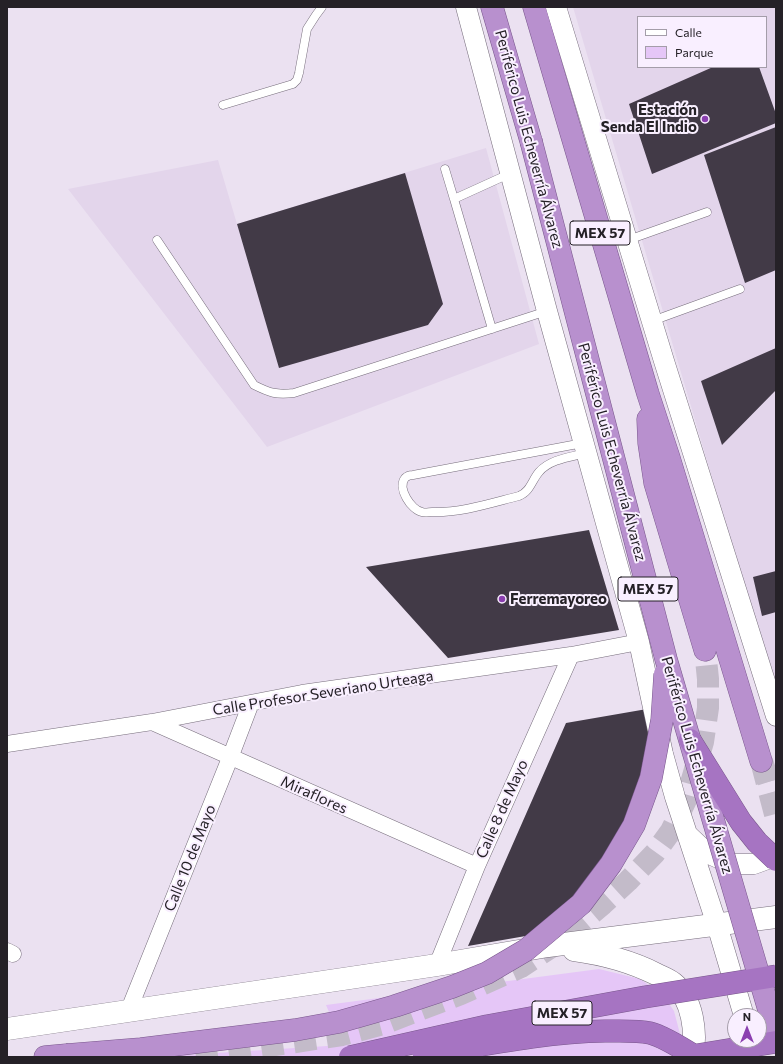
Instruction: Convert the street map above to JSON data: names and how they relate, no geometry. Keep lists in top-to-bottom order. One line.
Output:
{"streets":{"highway":["Periférico Luis Echeverría Álvarez","MEX 57"],"street":["Calle Profesor Severiano Urteaga","Miraflores","Calle 8 de Mayo","Calle 10 de Mayo"]},"crossings":[["Calle Profesor Severiano Urteaga","Miraflores"],["Calle Profesor Severiano Urteaga","Calle 8 de Mayo"],["Calle Profesor Severiano Urteaga","Calle 10 de Mayo"],["Miraflores","Calle 8 de Mayo"],["Miraflores","Calle 10 de Mayo"]],"places":["Estación Senda El Indio","Ferremayoreo"],"legend":["Calle","Parque"],"north":"top"}
